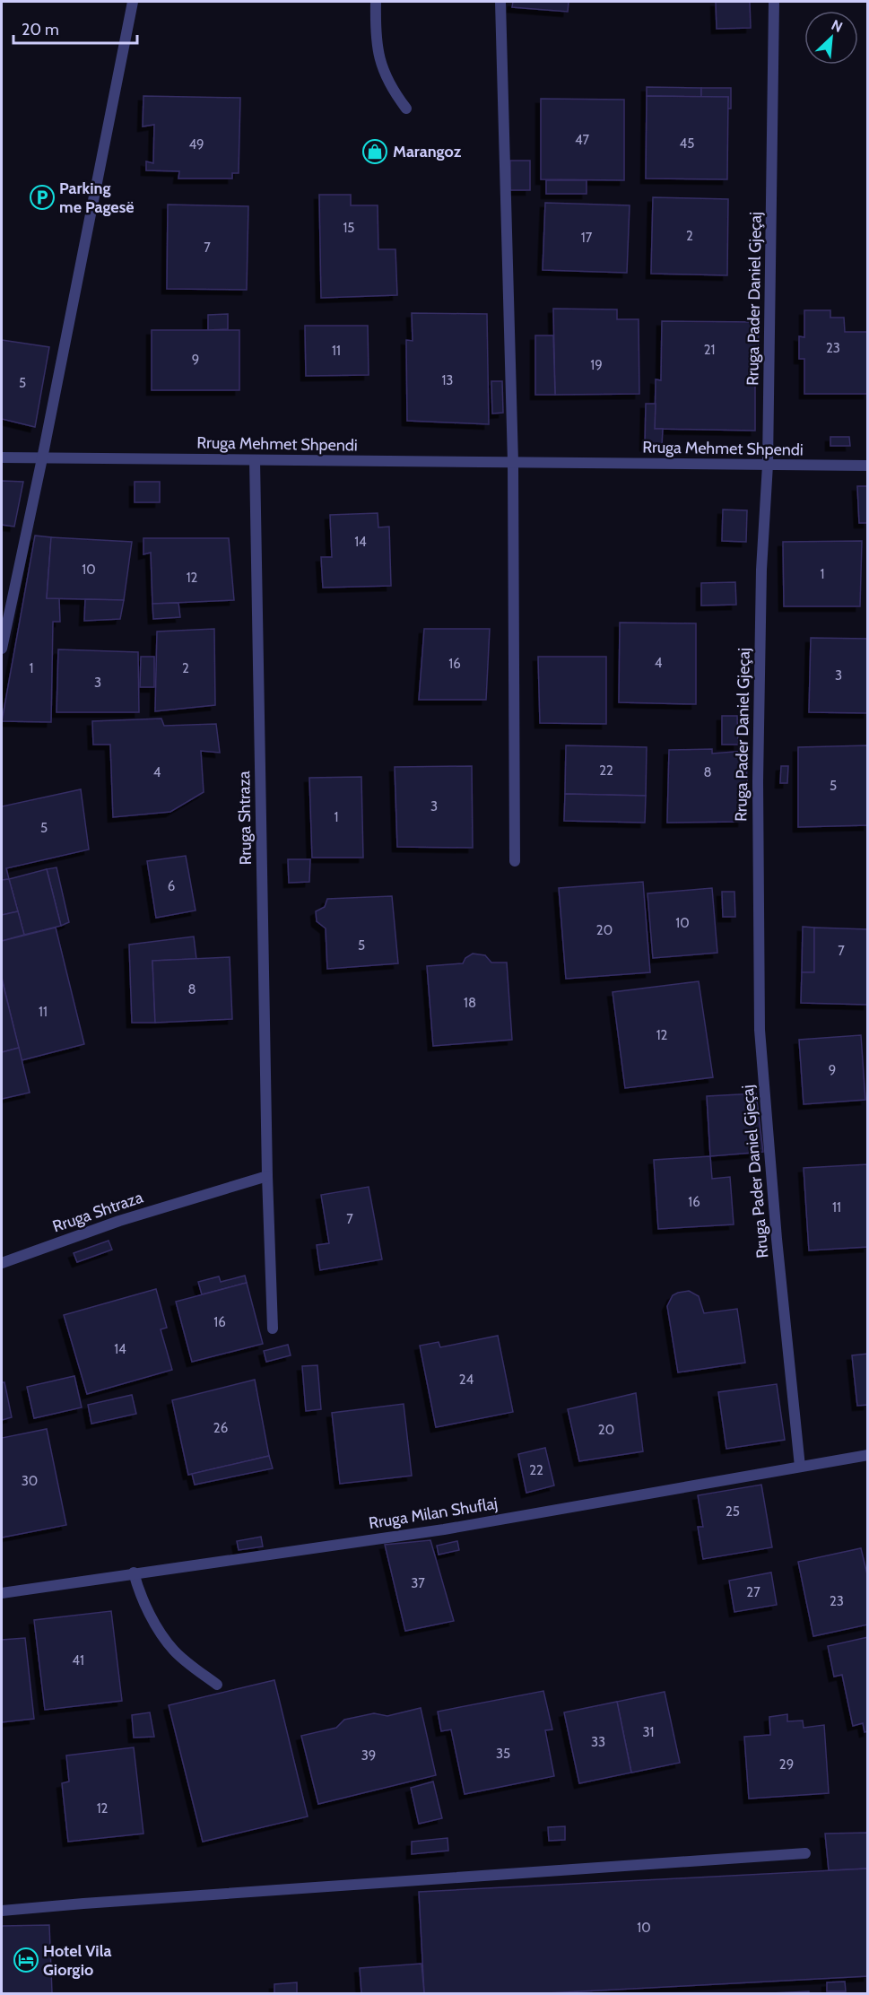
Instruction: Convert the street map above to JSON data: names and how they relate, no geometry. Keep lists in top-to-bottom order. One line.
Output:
{"streets":{"street":["Rruga Pader Daniel Gjeçaj","Rruga Mehmet Shpendi","Rruga Shtraza","Rruga Milan Shuflaj"]},"crossings":[["Rruga Pader Daniel Gjeçaj","Rruga Mehmet Shpendi"],["Rruga Pader Daniel Gjeçaj","Rruga Milan Shuflaj"],["Rruga Mehmet Shpendi","Rruga Shtraza"]],"places":{"shop":["Marangoz"],"parking":["Parking me Pagesë"],"hotel":["Hotel Vila Giorgio"]},"house_numbers":["47","45","49","15","2","17","7","23","21","11","9","19","13","5","14","10","1","12","4","16","1","2","3","3","22","4","8","5","3","1","5","6","10","20","5","7","8","18","11","12","9","16","11","7","16","14","24","26","20","22","30","25","37","27","23","41","31","33","35","39","29","12","10"],"scale_bar":"20 m","north":"top right"}
